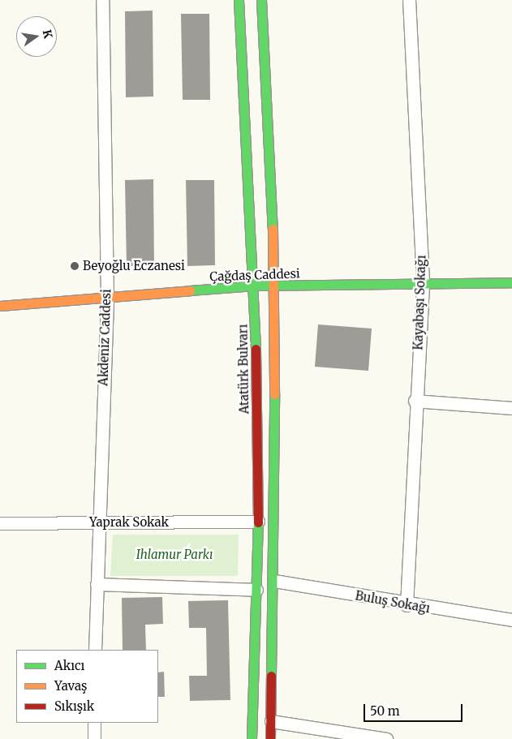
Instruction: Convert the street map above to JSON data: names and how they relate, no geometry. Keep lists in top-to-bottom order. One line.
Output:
{"streets":{"street":["Çağdaş Caddesi","Kayabaşı Sokağı","Akdeniz Caddesi","Atatürk Bulvarı","Yaprak Sokak","Buluş Sokağı"]},"crossings":[["Çağdaş Caddesi","Kayabaşı Sokağı"],["Çağdaş Caddesi","Akdeniz Caddesi"],["Çağdaş Caddesi","Atatürk Bulvarı"],["Kayabaşı Sokağı","Buluş Sokağı"],["Akdeniz Caddesi","Yaprak Sokak"],["Atatürk Bulvarı","Yaprak Sokak"]],"parks":["Ihlamur Parkı"],"places":["Beyoğlu Eczanesi"],"legend":["Akıcı","Yavaş","Sıkışık"],"scale_bar":"50 m","north":"right"}
